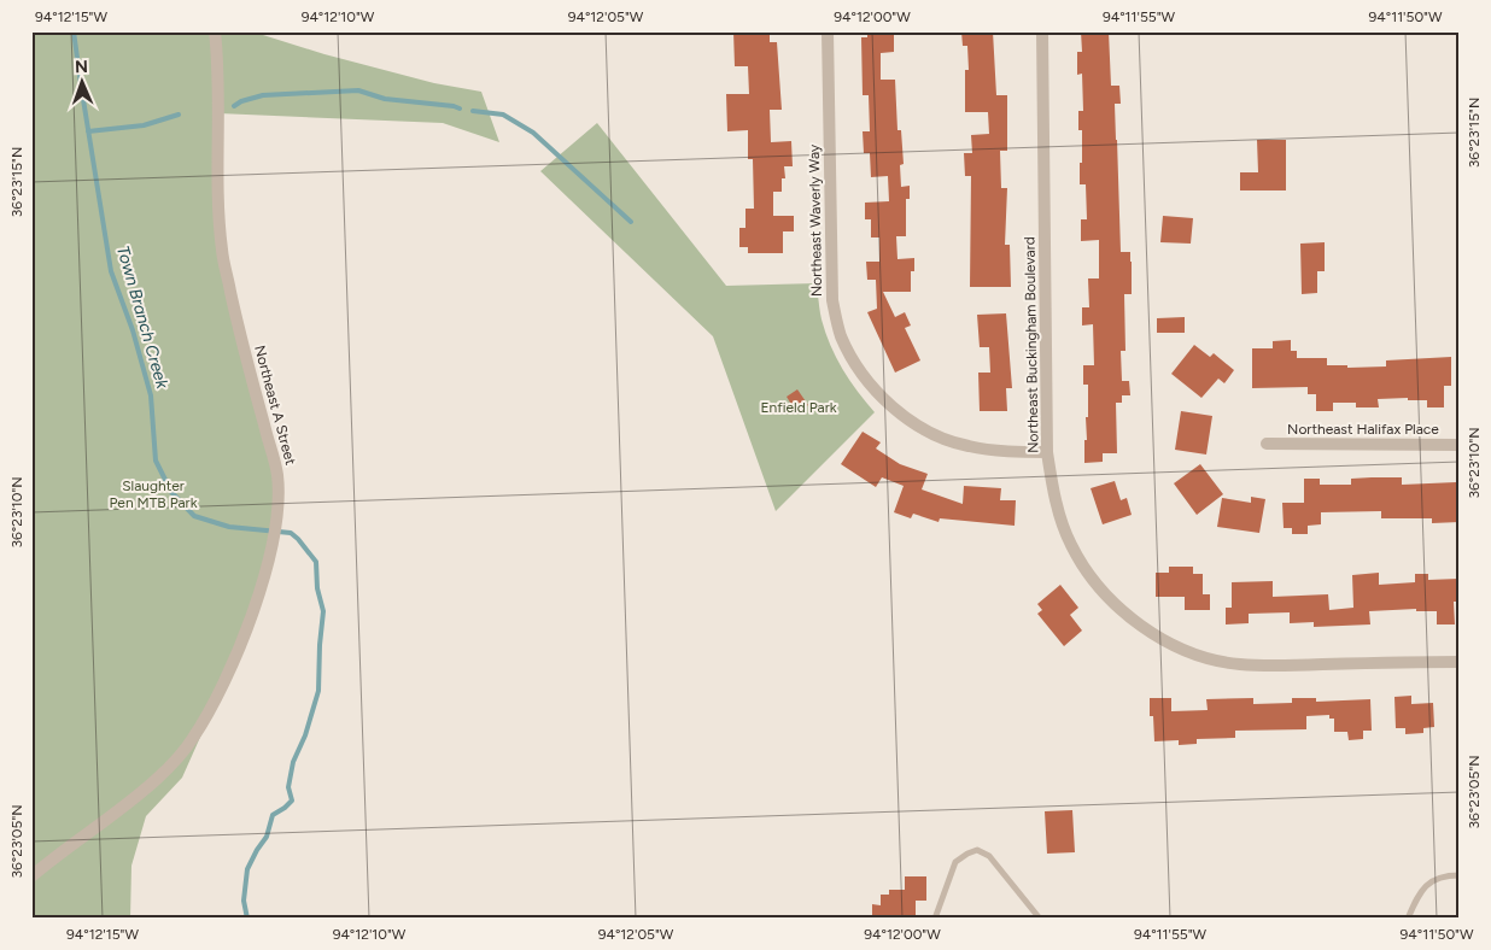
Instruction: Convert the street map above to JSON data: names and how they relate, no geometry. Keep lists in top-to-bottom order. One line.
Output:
{"streets":{"street":["Northeast Waverly Way","Northeast Buckingham Boulevard","Northeast A Street","Northeast Halifax Place"]},"crossings":[["Northeast Waverly Way","Northeast Buckingham Boulevard"]],"water":["Town Branch Creek"],"parks":["Enfield Park","Slaughter Pen MTB Park"],"north":"top","coordinates":["94°12'15\"W","94°12'10\"W","94°12'05\"W","94°12'00\"W","94°11'55\"W","94°11'50\"W","36°23'15\"N","36°23'10\"N","36°23'05\"N"]}
